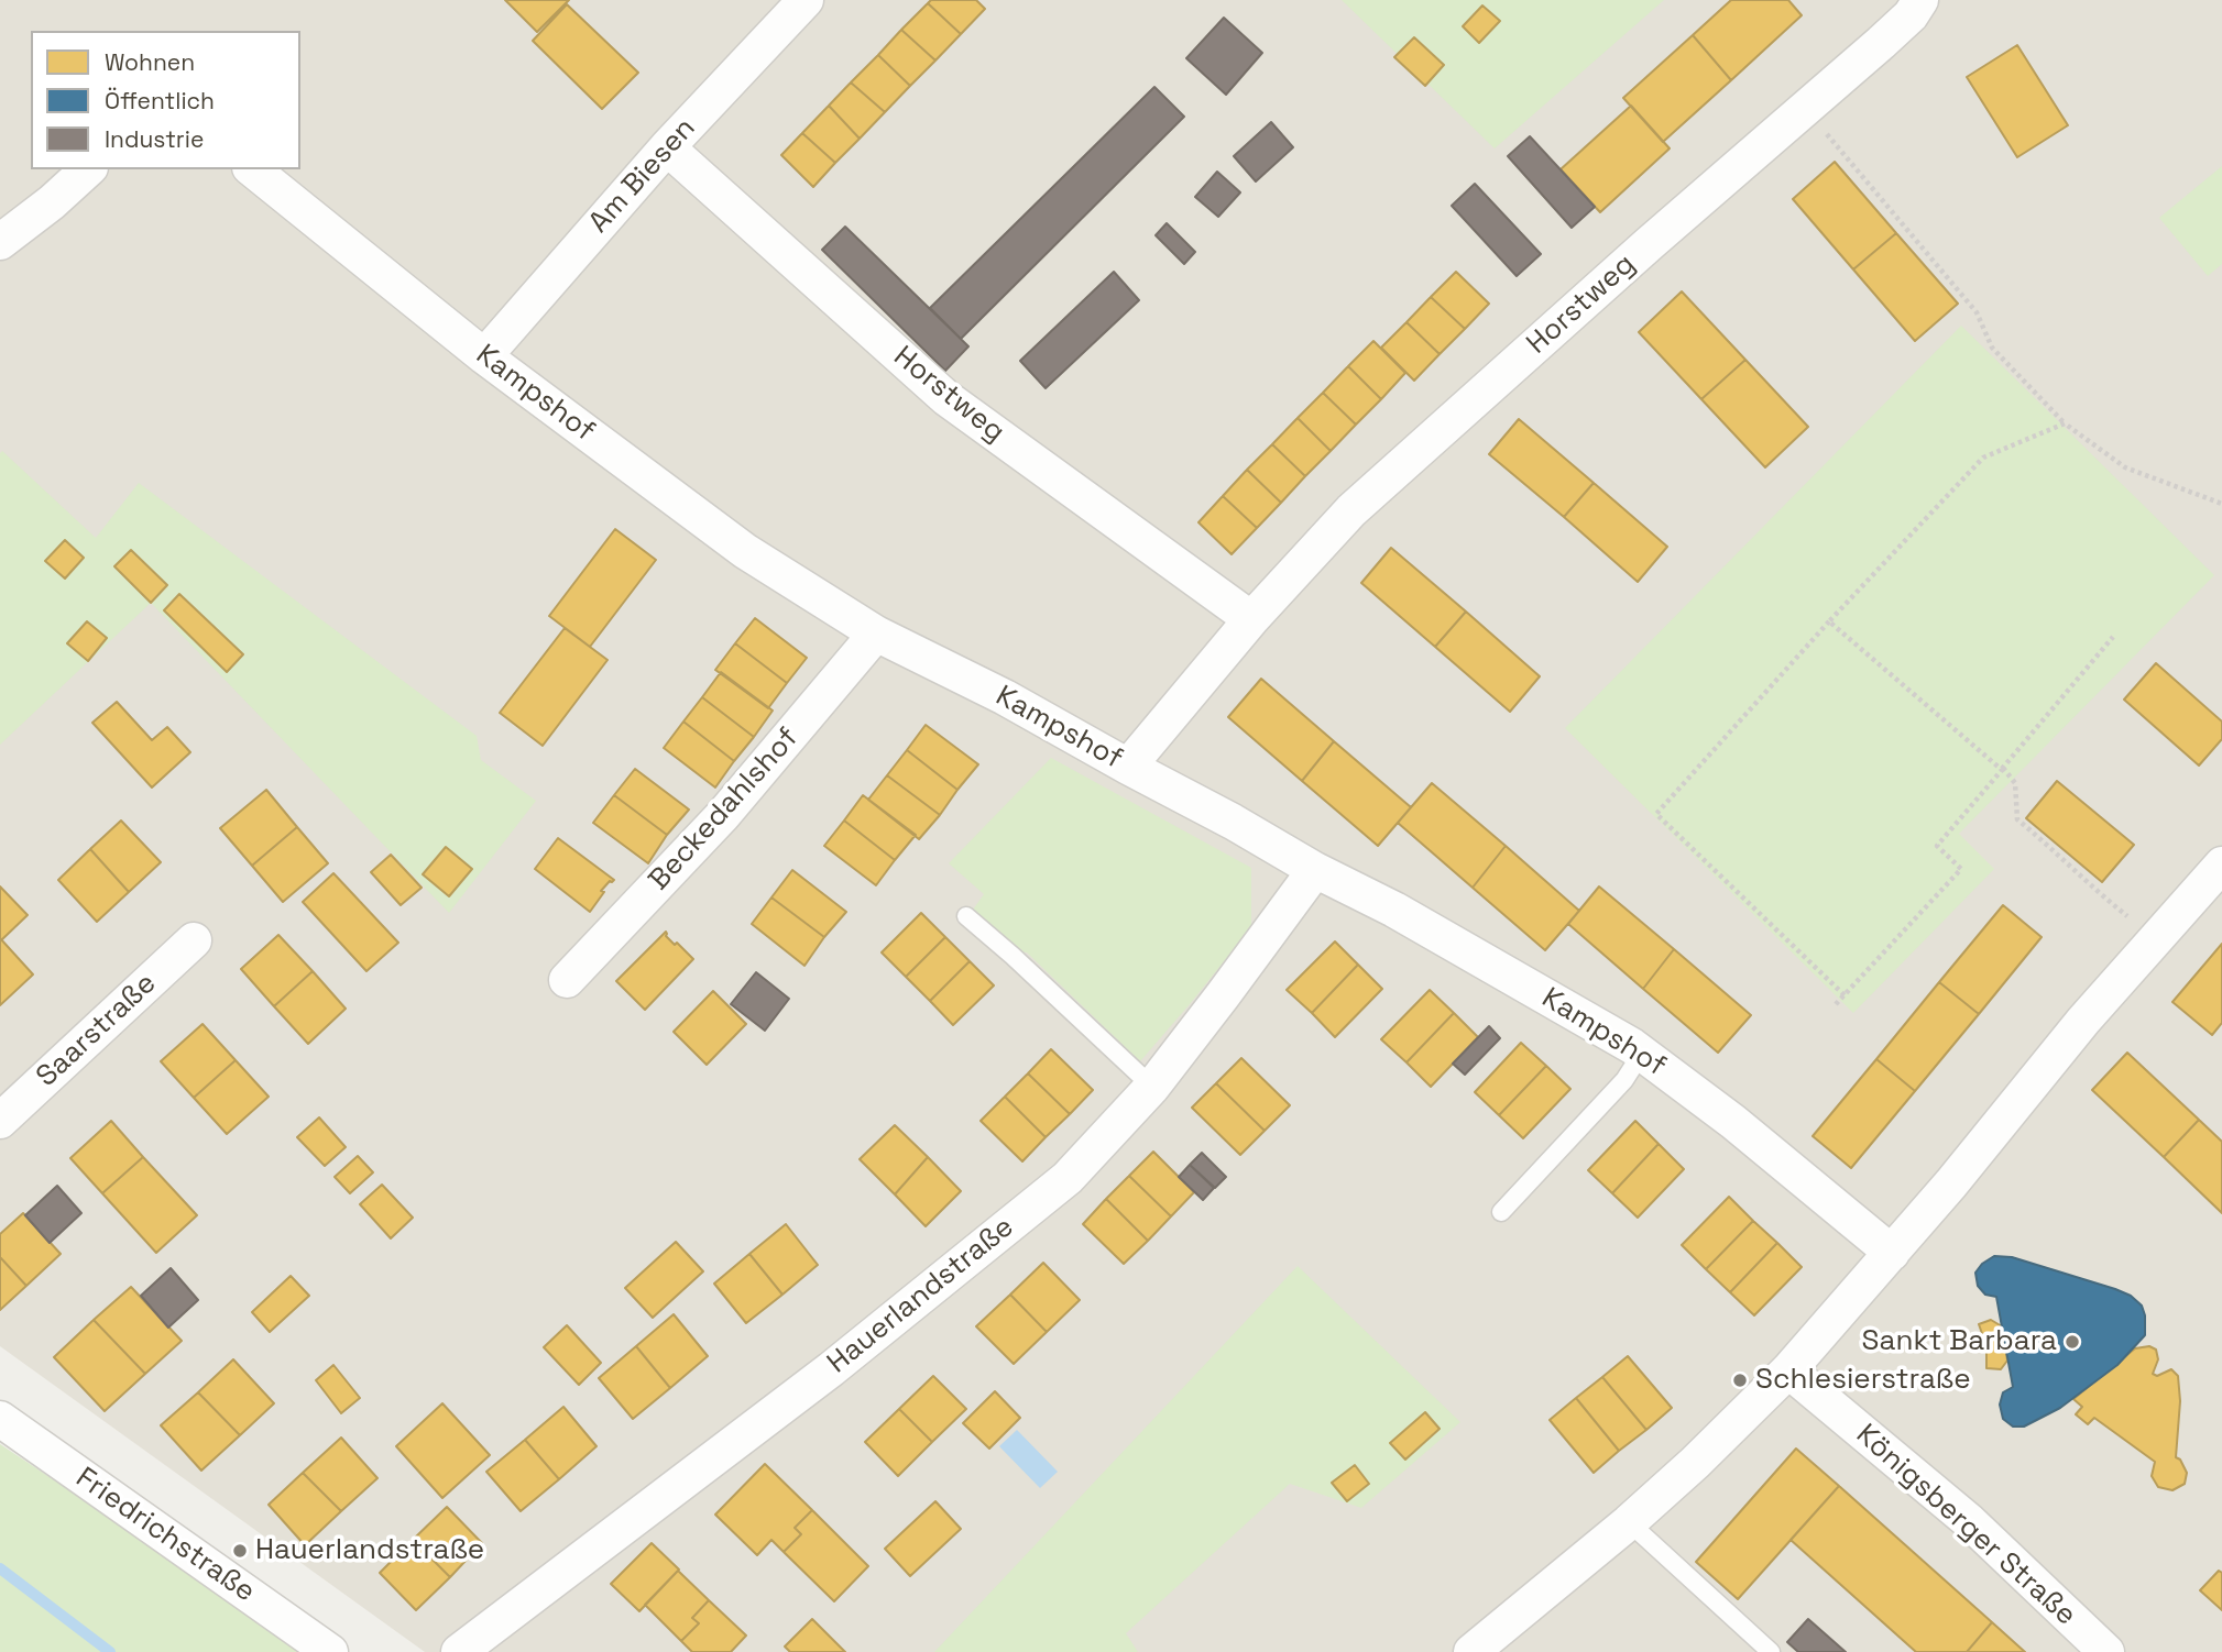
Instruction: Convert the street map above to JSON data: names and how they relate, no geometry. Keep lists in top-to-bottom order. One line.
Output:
{"streets":{"street":["Am Biesen","Horstweg","Kampshof","Beckedahlshof","Saarstraße","Hauerlandstraße","Königsberger Straße","Friedrichstraße"]},"crossings":[["Am Biesen","Horstweg"],["Am Biesen","Kampshof"],["Horstweg","Kampshof"],["Kampshof","Beckedahlshof"],["Kampshof","Hauerlandstraße"]],"places":["Sankt Barbara","Schlesierstraße","Hauerlandstraße"],"legend":["Wohnen","Öffentlich","Industrie"]}
